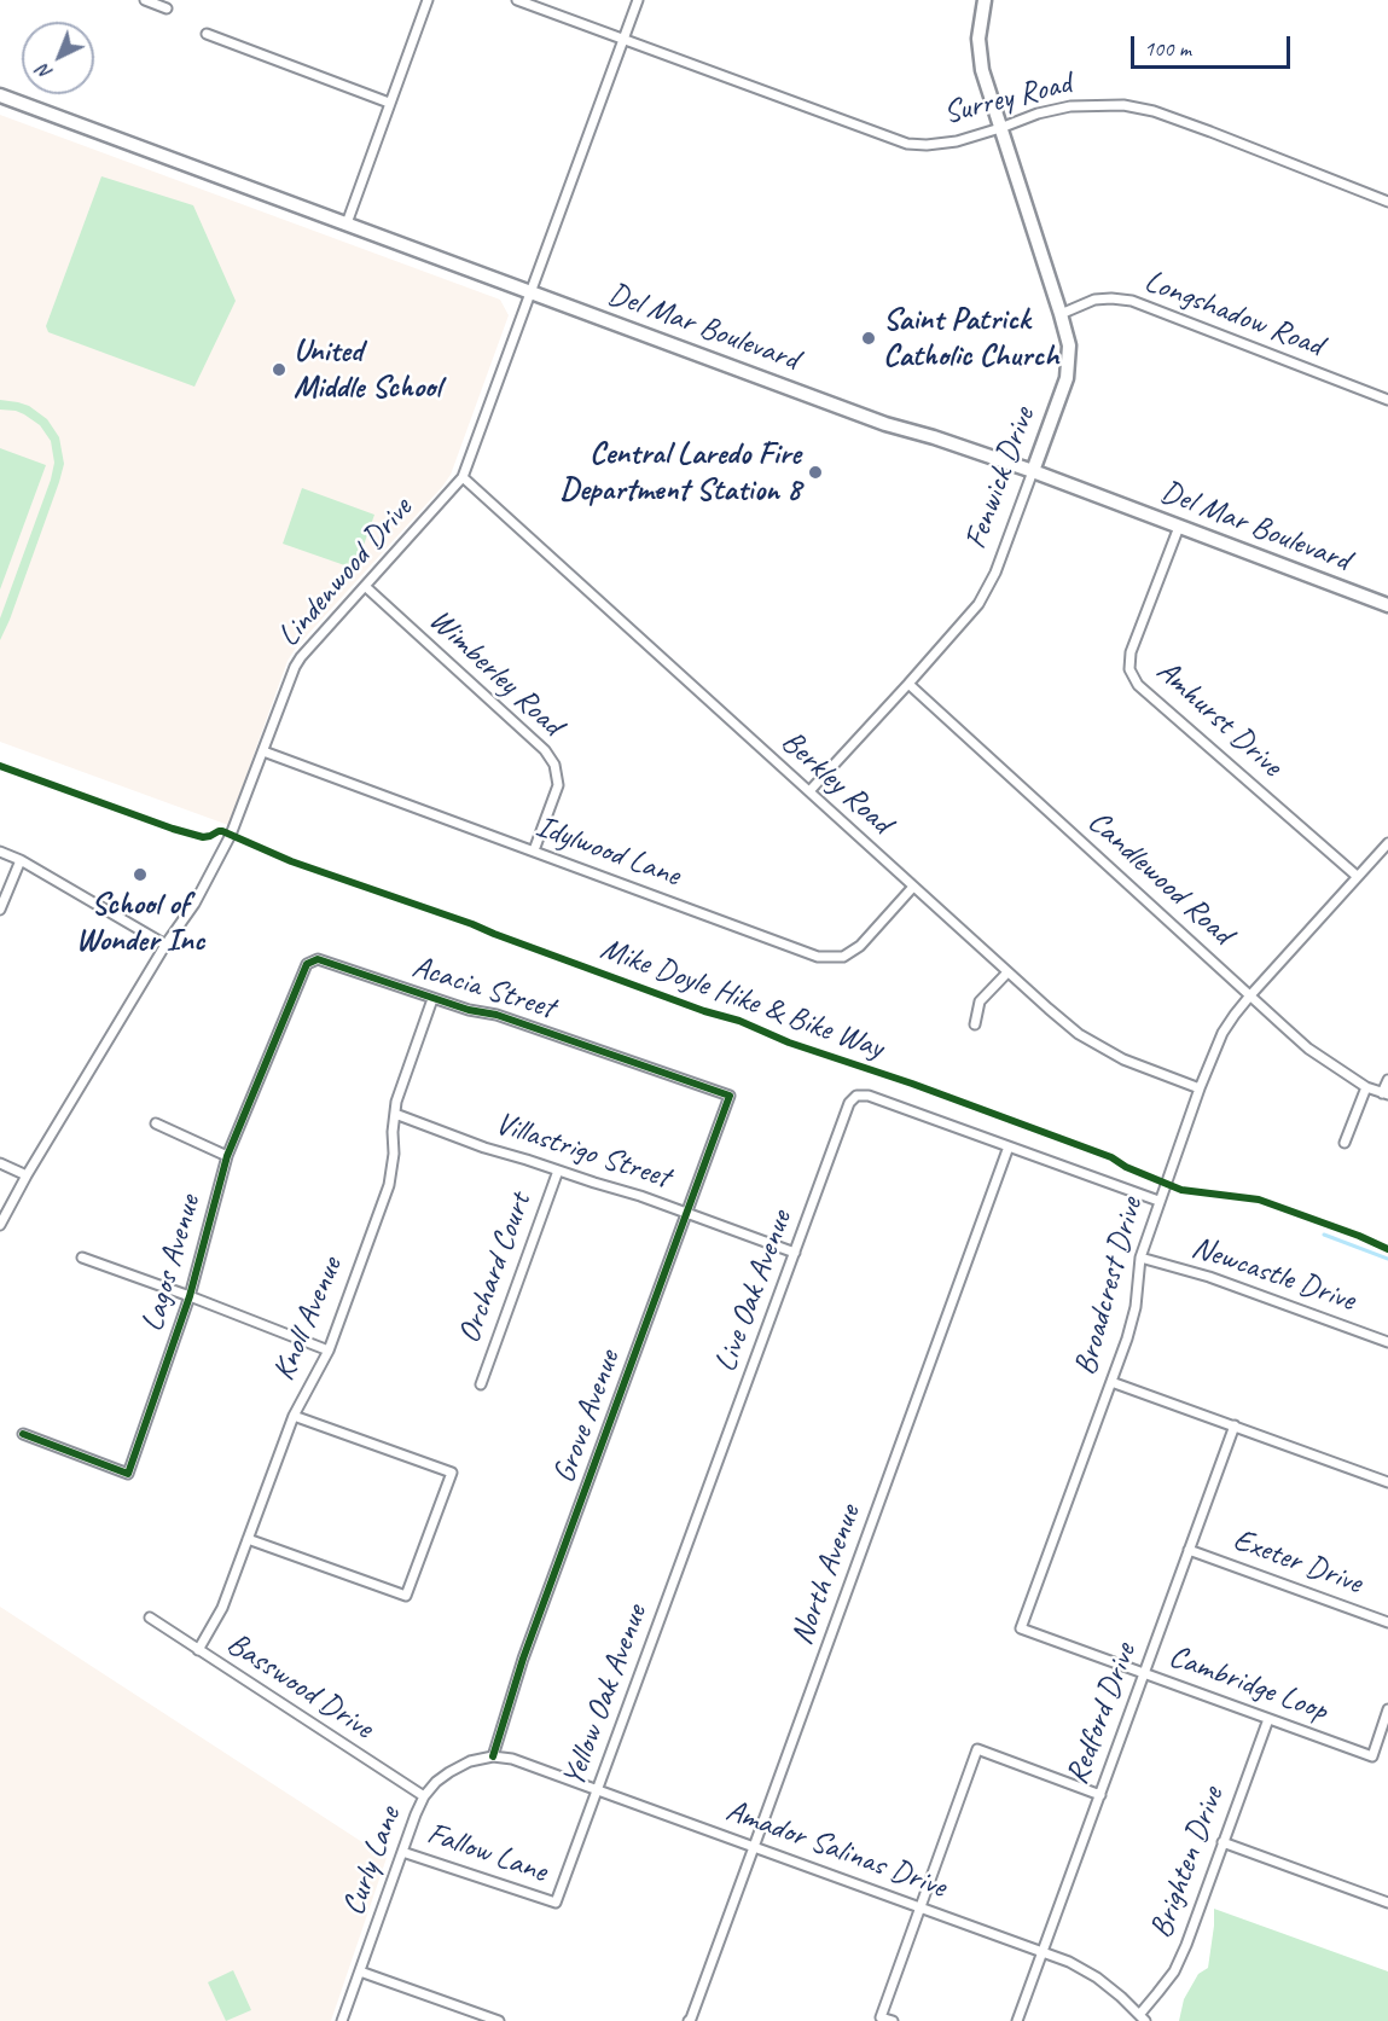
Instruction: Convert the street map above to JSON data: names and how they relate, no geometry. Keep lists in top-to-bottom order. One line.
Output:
{"streets":{"main road":["Del Mar Boulevard","Fenwick Drive"],"street":["Surrey Road","Longshadow Road","Lindenwood Drive","Wimberley Road","Amhurst Drive","Berkley Road","Idylwood Lane","Candlewood Road","Acacia Street","Villastrigo Street","Lagos Avenue","Orchard Court","Newcastle Drive","Broadcrest Drive","Live Oak Avenue","Knoll Avenue","Grove Avenue","Exeter Drive","North Avenue","Cambridge Loop","Basswood Drive","Yellow Oak Avenue","Redford Drive","Amador Salinas Drive","Fallow Lane","Curly Lane","Brighten Drive"],"cycle path":["Mike Doyle Hike & Bike Way"]},"crossings":[["Surrey Road","Fenwick Drive"],["Surrey Road","Lindenwood Drive"],["Longshadow Road","Fenwick Drive"],["Del Mar Boulevard","Fenwick Drive"],["Del Mar Boulevard","Lindenwood Drive"],["Del Mar Boulevard","Amhurst Drive"],["Fenwick Drive","Berkley Road"],["Fenwick Drive","Candlewood Road"],["Lindenwood Drive","Wimberley Road"],["Lindenwood Drive","Berkley Road"],["Lindenwood Drive","Idylwood Lane"],["Wimberley Road","Idylwood Lane"],["Amhurst Drive","Broadcrest Drive"],["Berkley Road","Idylwood Lane"],["Berkley Road","Broadcrest Drive"],["Candlewood Road","Broadcrest Drive"],["Acacia Street","Lagos Avenue"],["Acacia Street","Knoll Avenue"],["Acacia Street","Grove Avenue"],["Villastrigo Street","Orchard Court"],["Villastrigo Street","Live Oak Avenue"],["Villastrigo Street","Knoll Avenue"],["Villastrigo Street","Grove Avenue"],["Newcastle Drive","Broadcrest Drive"],["Broadcrest Drive","Cambridge Loop"],["Live Oak Avenue","North Avenue"],["Live Oak Avenue","Yellow Oak Avenue"],["Knoll Avenue","Basswood Drive"],["Grove Avenue","Amador Salinas Drive"],["Grove Avenue","Curly Lane"],["Exeter Drive","Redford Drive"],["North Avenue","Amador Salinas Drive"],["Cambridge Loop","Redford Drive"],["Cambridge Loop","Brighten Drive"],["Basswood Drive","Curly Lane"],["Yellow Oak Avenue","Amador Salinas Drive"],["Yellow Oak Avenue","Fallow Lane"],["Redford Drive","Amador Salinas Drive"],["Amador Salinas Drive","Curly Lane"],["Amador Salinas Drive","Brighten Drive"],["Fallow Lane","Curly Lane"]],"places":["Saint Patrick Catholic Church","United Middle School","Central Laredo Fire Department Station 8","School of Wonder Inc"],"scale_bar":"100 m","north":"bottom left"}
